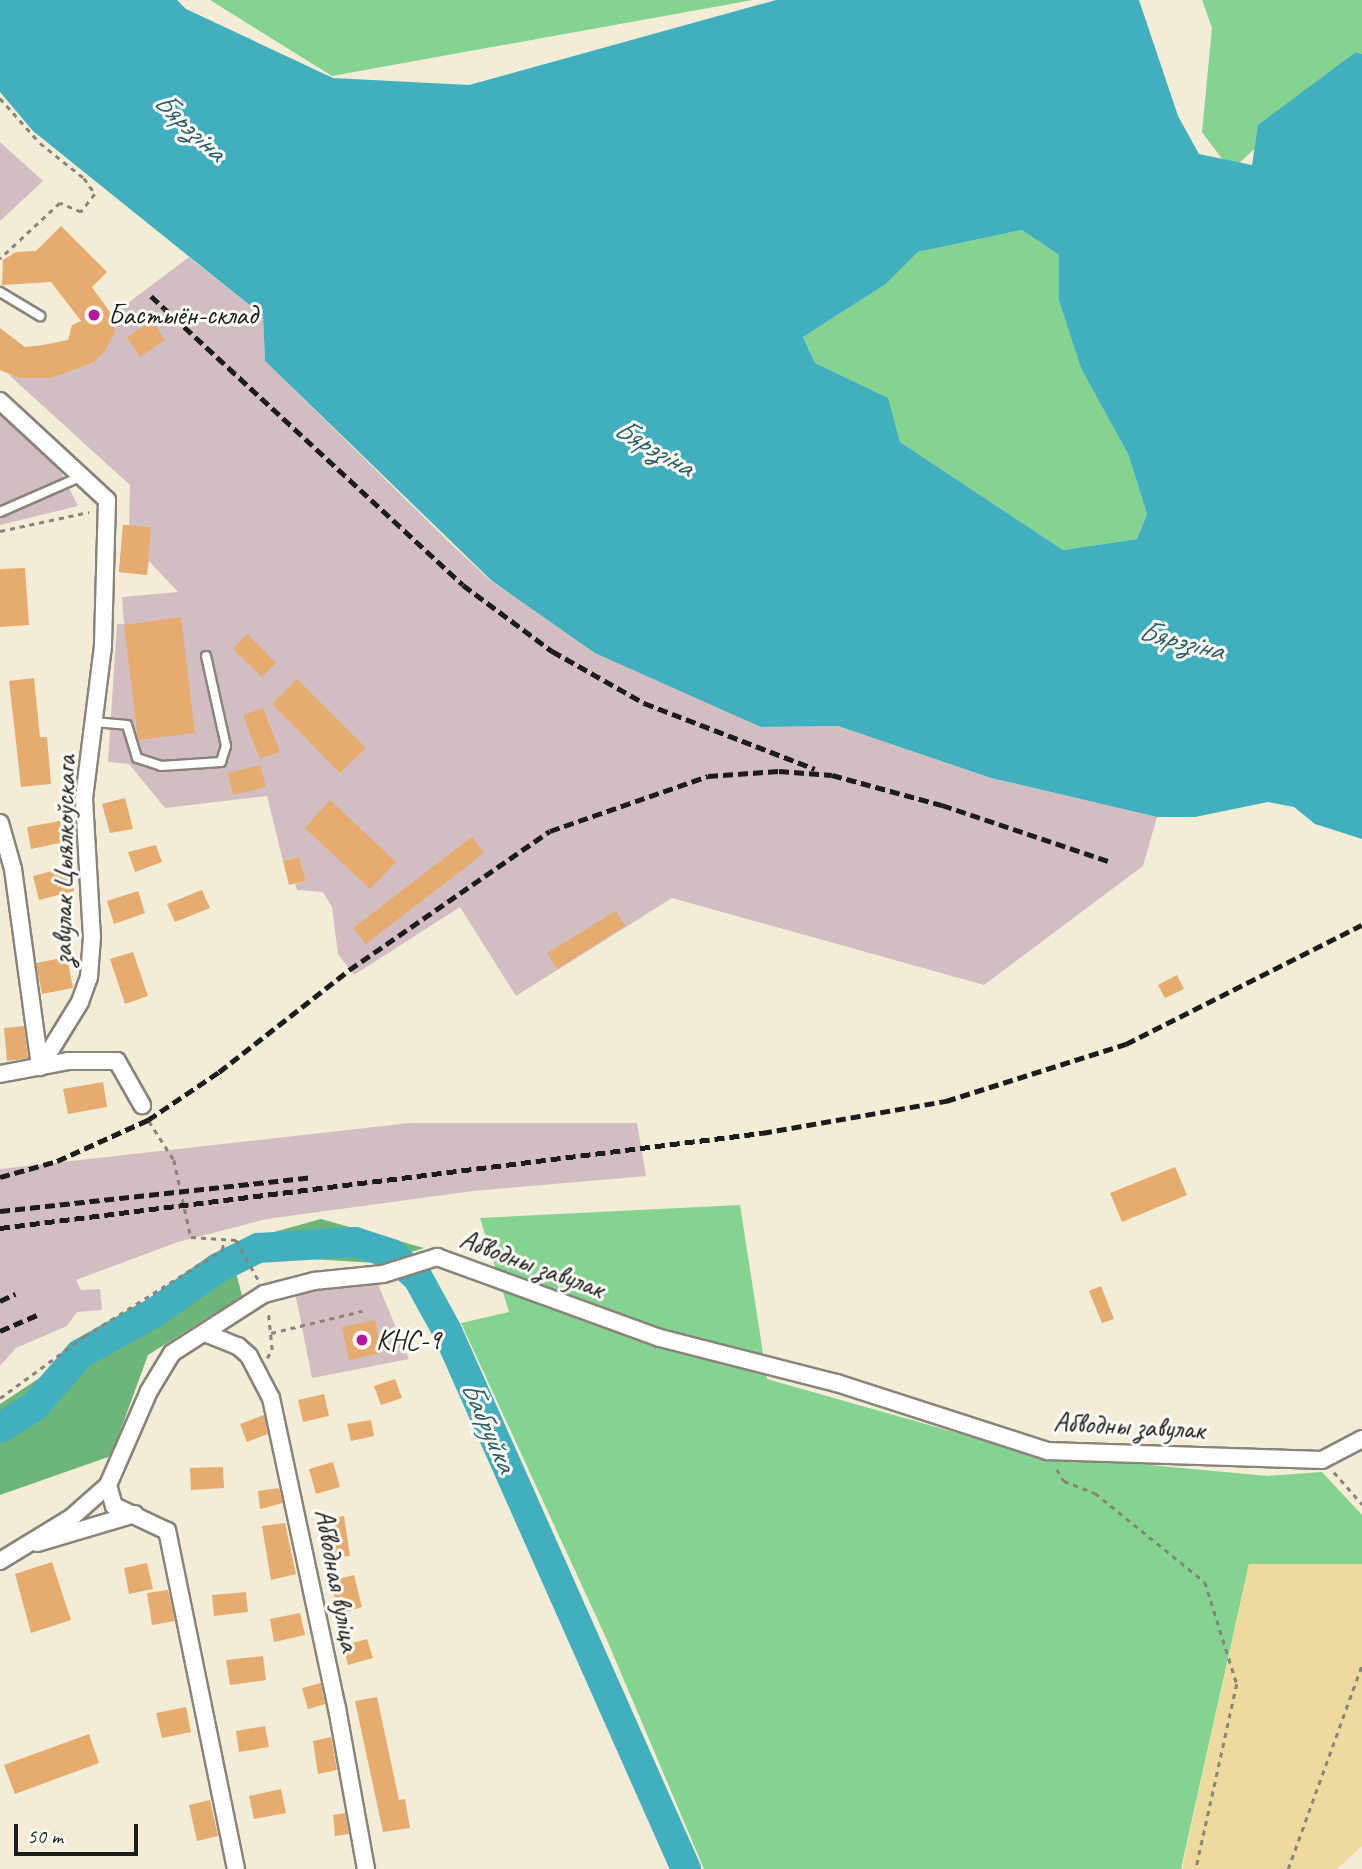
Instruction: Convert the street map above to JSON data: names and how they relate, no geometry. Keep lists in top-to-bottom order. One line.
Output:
{"streets":{"street":["завулак Цыялкоўскага","Абводны завулак","Абводная вуліца"]},"crossings":[["Абводны завулак","Абводная вуліца"]],"water":["Бярэзіна","Бабруйка"],"places":["Бастыён-склад","КНС-9"],"scale_bar":"50 m"}
